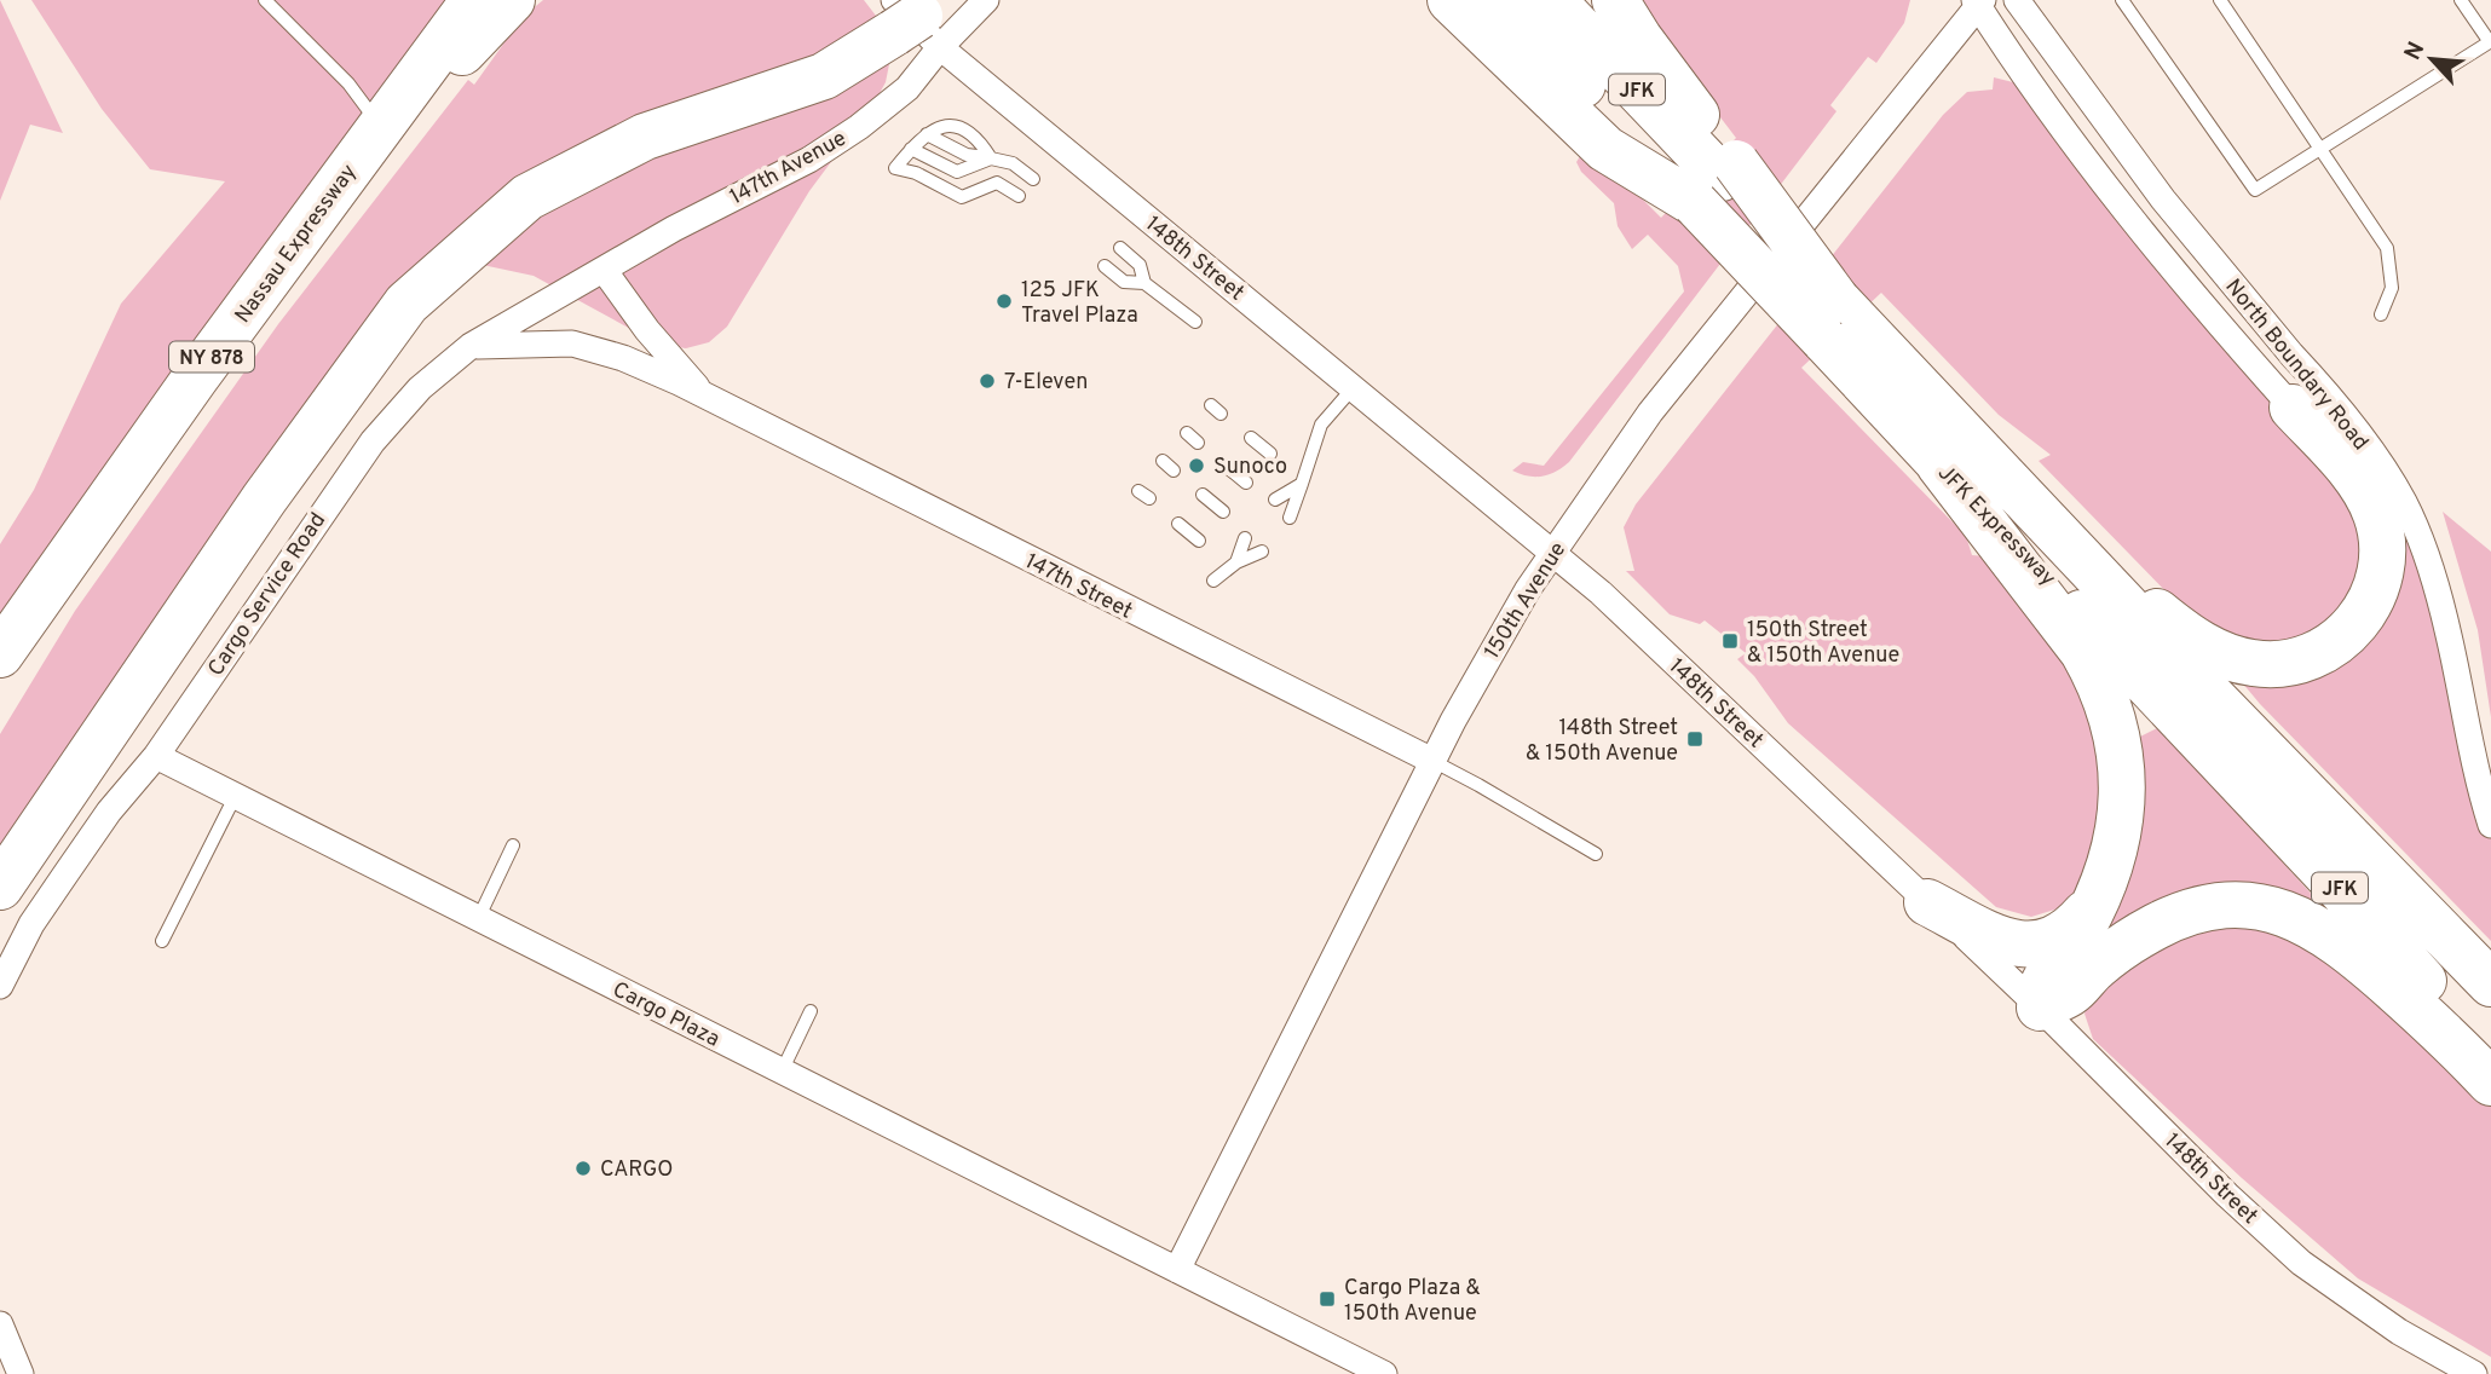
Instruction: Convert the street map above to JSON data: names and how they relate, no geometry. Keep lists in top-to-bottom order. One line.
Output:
{"streets":{"highway":["JFK","Nassau Expressway","NY 878","JFK Expressway"],"street":["147th Avenue","148th Street","North Boundary Road","147th Street","Cargo Service Road","150th Avenue","Cargo Plaza"]},"crossings":[["147th Avenue","148th Street"],["147th Avenue","147th Street"],["147th Avenue","Cargo Service Road"],["148th Street","150th Avenue"],["North Boundary Road","150th Avenue"],["147th Street","Cargo Service Road"],["147th Street","150th Avenue"],["Cargo Service Road","Cargo Plaza"],["150th Avenue","Cargo Plaza"]],"places":{"other":["125 JFK Travel Plaza","7-Eleven","Sunoco","CARGO"],"transit":["150th Street & 150th Avenue","148th Street & 150th Avenue","Cargo Plaza & 150th Avenue"]},"north":"top left"}
